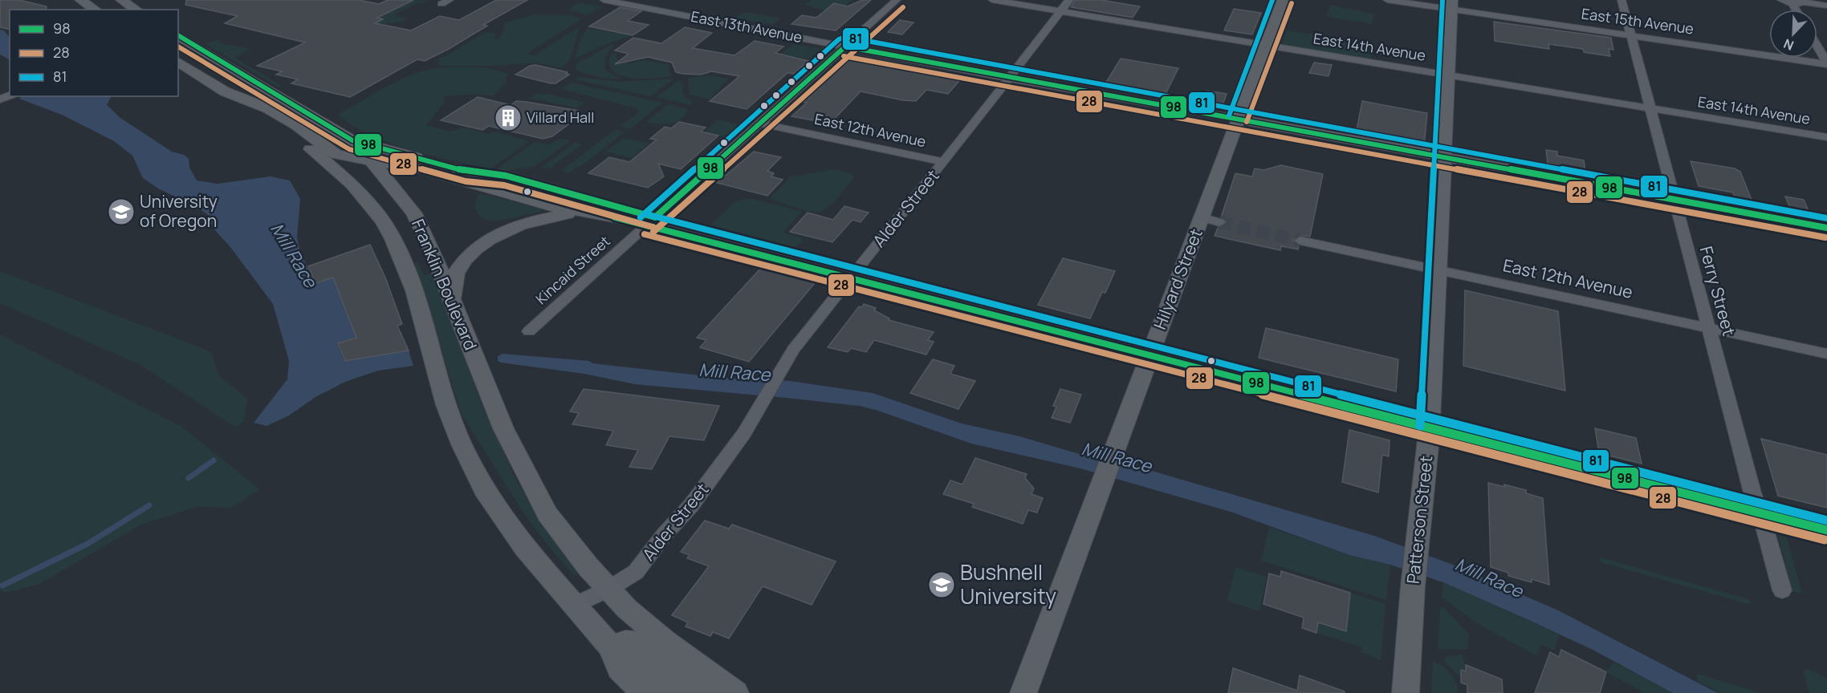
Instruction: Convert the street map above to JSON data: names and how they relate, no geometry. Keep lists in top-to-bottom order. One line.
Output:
{"streets":{"main road":["East 13th Avenue","Hilyard Street","Franklin Boulevard","Patterson Street"],"street":["East 15th Avenue","East 14th Avenue","East 12th Avenue","Alder Street","Kincaid Street","Ferry Street"]},"crossings":[["East 15th Avenue","Ferry Street"],["East 15th Avenue","Patterson Street"],["East 13th Avenue","Alder Street"],["East 13th Avenue","Kincaid Street"],["East 13th Avenue","Hilyard Street"],["East 13th Avenue","Ferry Street"],["East 13th Avenue","Patterson Street"],["East 14th Avenue","Alder Street"],["East 14th Avenue","Hilyard Street"],["East 14th Avenue","Ferry Street"],["East 14th Avenue","Patterson Street"],["East 12th Avenue","Alder Street"],["East 12th Avenue","Kincaid Street"],["East 12th Avenue","Ferry Street"],["East 12th Avenue","Patterson Street"],["Alder Street","Franklin Boulevard"]],"water":["Mill Race"],"places":{"building":["Villard Hall"],"school or university":["University of Oregon","Bushnell University"]},"lines":["transit line 81","transit line 28","transit line 98"],"legend":["98","28","81"],"north":"bottom left"}
